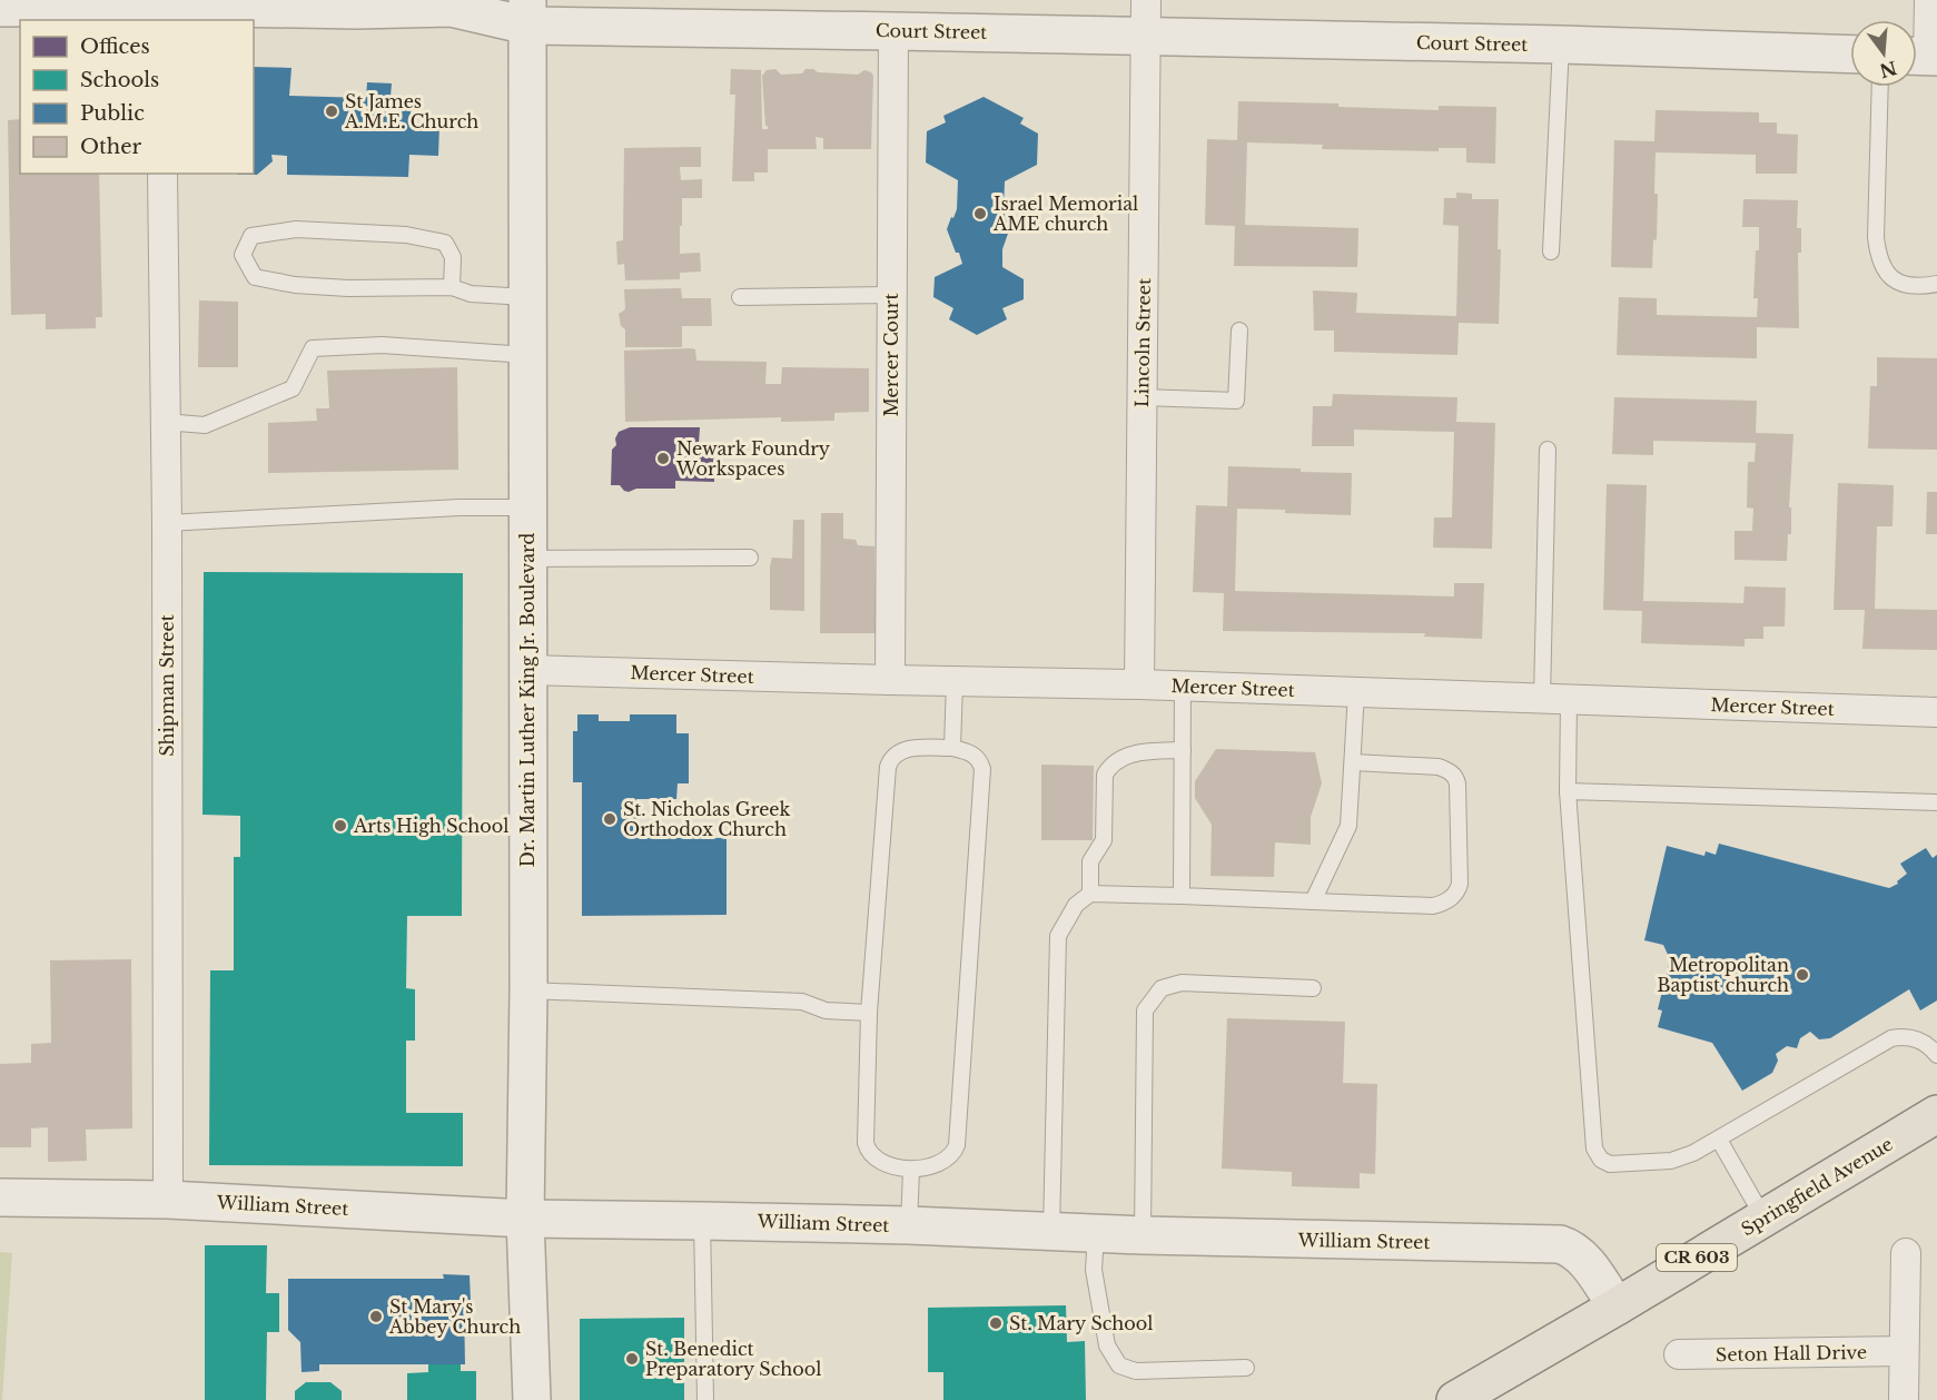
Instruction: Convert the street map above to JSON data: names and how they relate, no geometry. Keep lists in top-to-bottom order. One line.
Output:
{"streets":{"main road":["Springfield Avenue","CR 603"],"street":["Court Street","Lincoln Street","Mercer Court","Mercer Street","Shipman Street","Dr. Martin Luther King Jr. Boulevard","William Street","Seton Hall Drive"]},"crossings":[["Court Street","Lincoln Street"],["Court Street","Mercer Court"],["Court Street","Dr. Martin Luther King Jr. Boulevard"],["Lincoln Street","Mercer Street"],["Mercer Court","Mercer Street"],["Mercer Street","Dr. Martin Luther King Jr. Boulevard"],["Shipman Street","William Street"],["Dr. Martin Luther King Jr. Boulevard","William Street"],["Springfield Avenue","William Street"]],"places":["St James A.M.E. Church","Israel Memorial AME church","Newark Foundry Workspaces","St. Nicholas Greek Orthodox Church","Arts High School","Metropolitan Baptist church","St Mary's Abbey Church","St. Mary School","St. Benedict Preparatory School"],"legend":["Offices","Schools","Public","Other"],"north":"bottom"}
